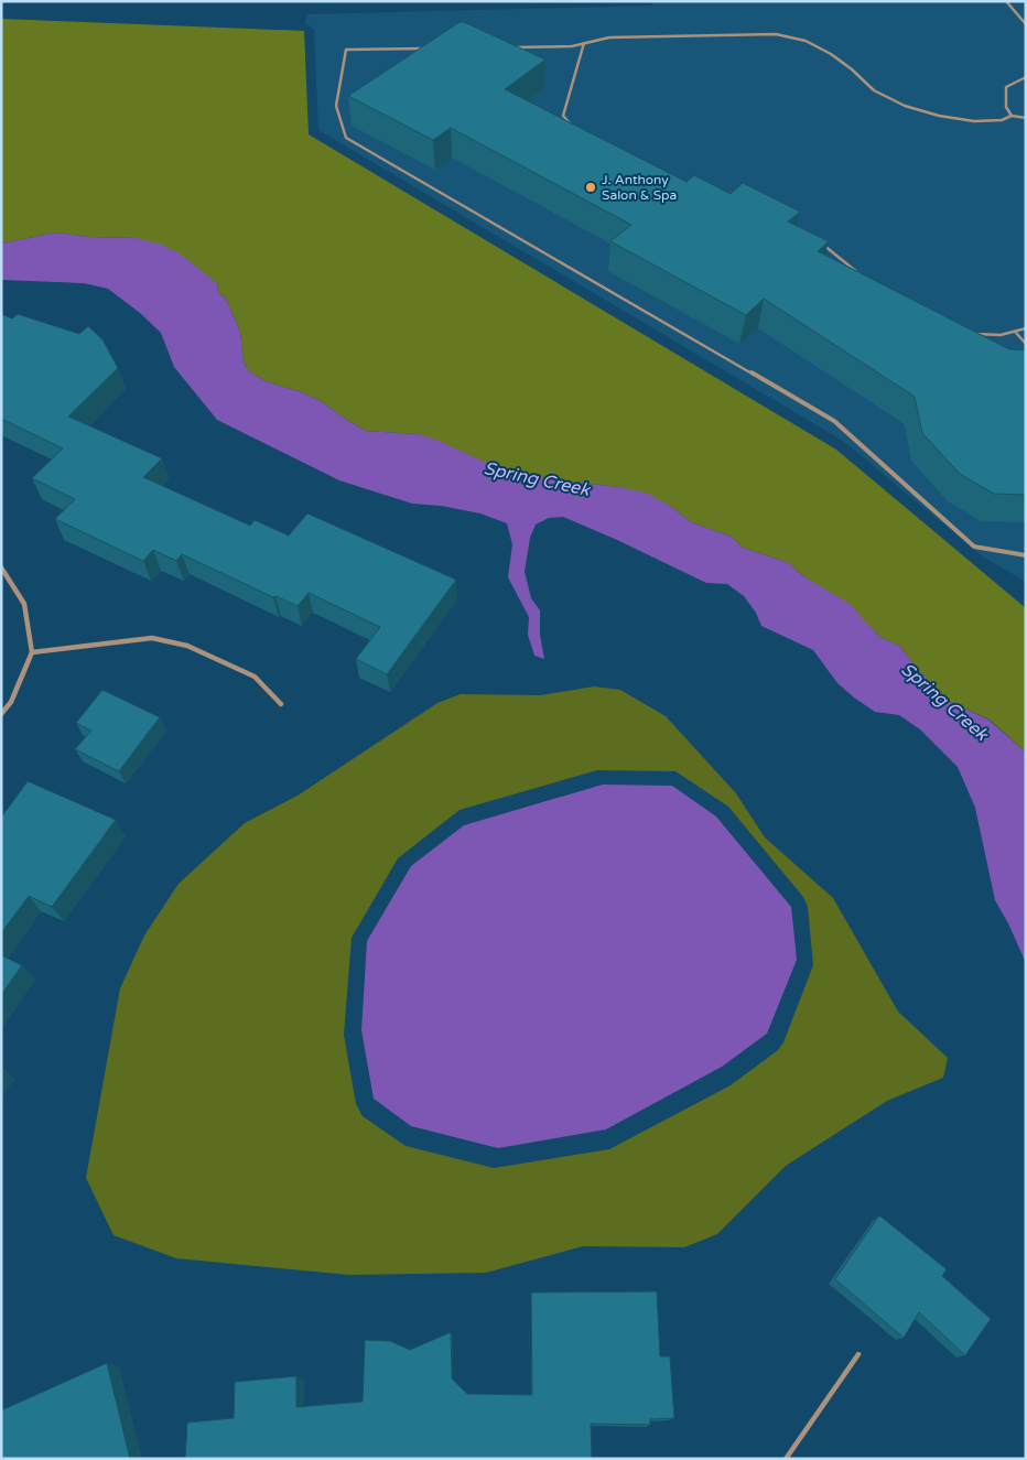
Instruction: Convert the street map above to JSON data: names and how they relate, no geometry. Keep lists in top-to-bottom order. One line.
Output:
{"water":["Spring Creek"],"places":["J. Anthony Salon & Spa"]}
